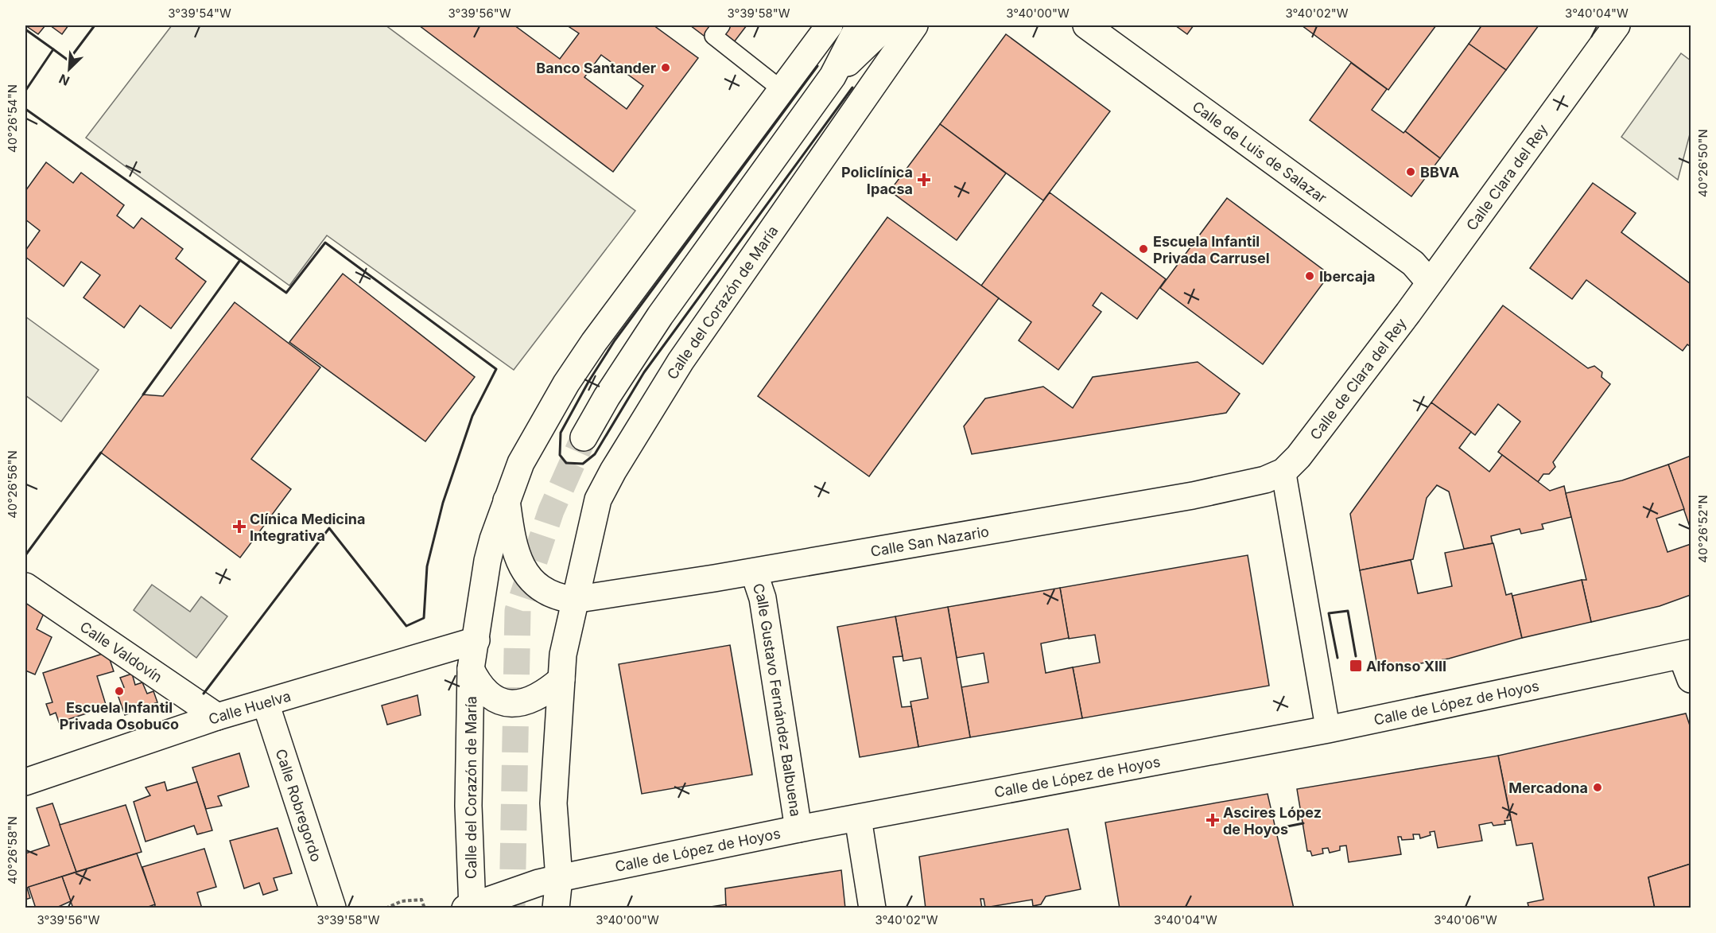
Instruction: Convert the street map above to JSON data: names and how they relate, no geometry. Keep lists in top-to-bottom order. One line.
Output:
{"streets":{"street":["Calle de Luis de Salazar","Calle Clara del Rey","Calle del Corazón de María","Calle de Clara del Rey","Calle San Nazario","Calle Valdovín","Calle Gustavo Fernández Balbuena","Calle de López de Hoyos","Calle Huelva","Calle Robregordo"]},"crossings":[["Calle de Luis de Salazar","Calle Clara del Rey"],["Calle de Luis de Salazar","Calle de Clara del Rey"],["Calle Clara del Rey","Calle de Clara del Rey"],["Calle del Corazón de María","Calle San Nazario"],["Calle del Corazón de María","Calle de López de Hoyos"],["Calle del Corazón de María","Calle Huelva"],["Calle de Clara del Rey","Calle San Nazario"],["Calle San Nazario","Calle Gustavo Fernández Balbuena"],["Calle Valdovín","Calle Huelva"],["Calle Gustavo Fernández Balbuena","Calle de López de Hoyos"],["Calle Huelva","Calle Robregordo"]],"places":{"other":["Banco Santander","BBVA","Escuela Infantil Privada Carrusel","Ibercaja","Escuela Infantil Privada Osobuco","Mercadona"],"health":["Policlínica Ipacsa","Clínica Medicina Integrativa","Ascires López de Hoyos"],"transit":["Alfonso XIII"]},"north":"bottom left","coordinates":["3°39'54\"W","3°39'56\"W","3°39'58\"W","3°40'00\"W","3°40'02\"W","3°40'04\"W","40°26'54\"N","40°26'50\"N","40°26'56\"N","40°26'52\"N","40°26'58\"N","3°40'06\"W"]}
